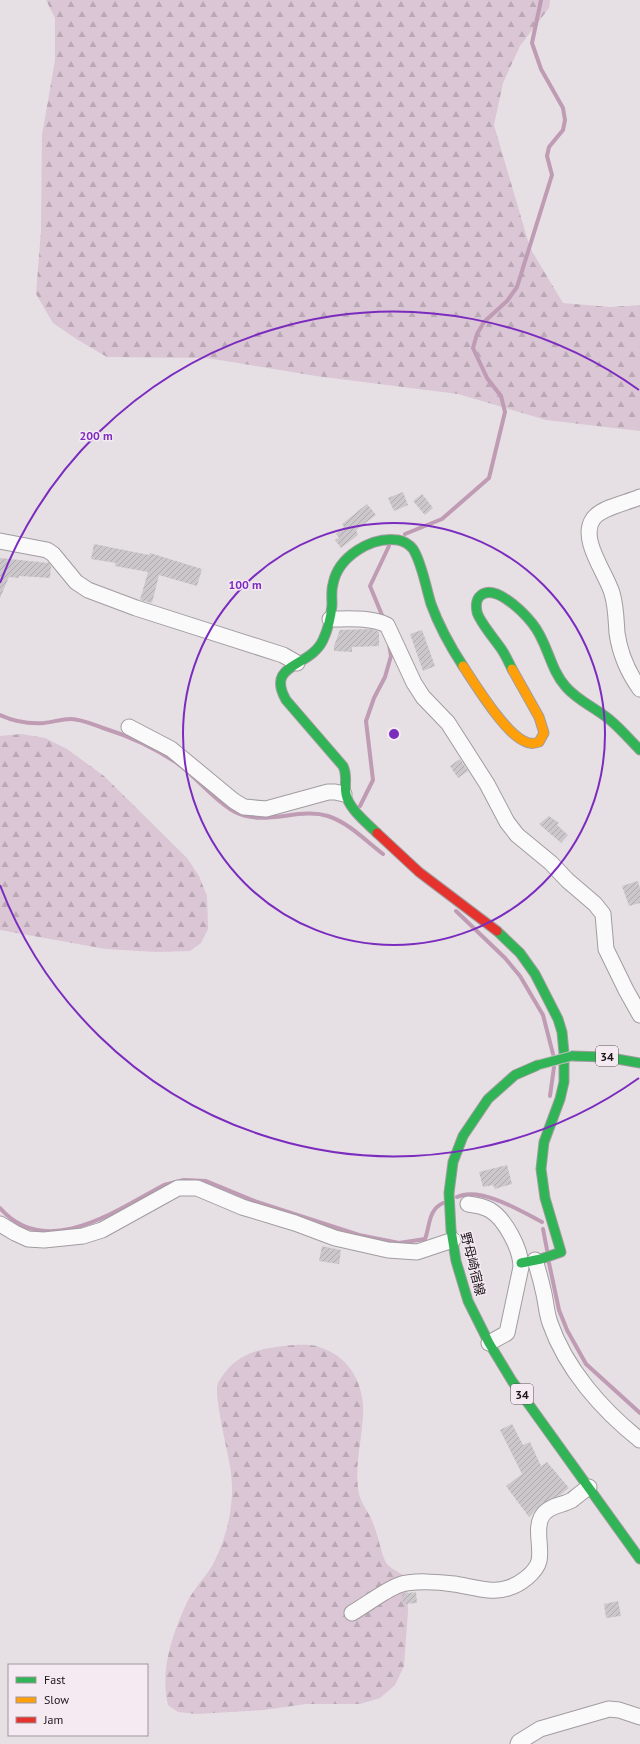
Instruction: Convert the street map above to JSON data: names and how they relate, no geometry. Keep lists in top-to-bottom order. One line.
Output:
{"streets":{"street":["34","野母崎宿線"]},"legend":["Fast","Slow","Jam"],"rings":["200 m","100 m"]}
